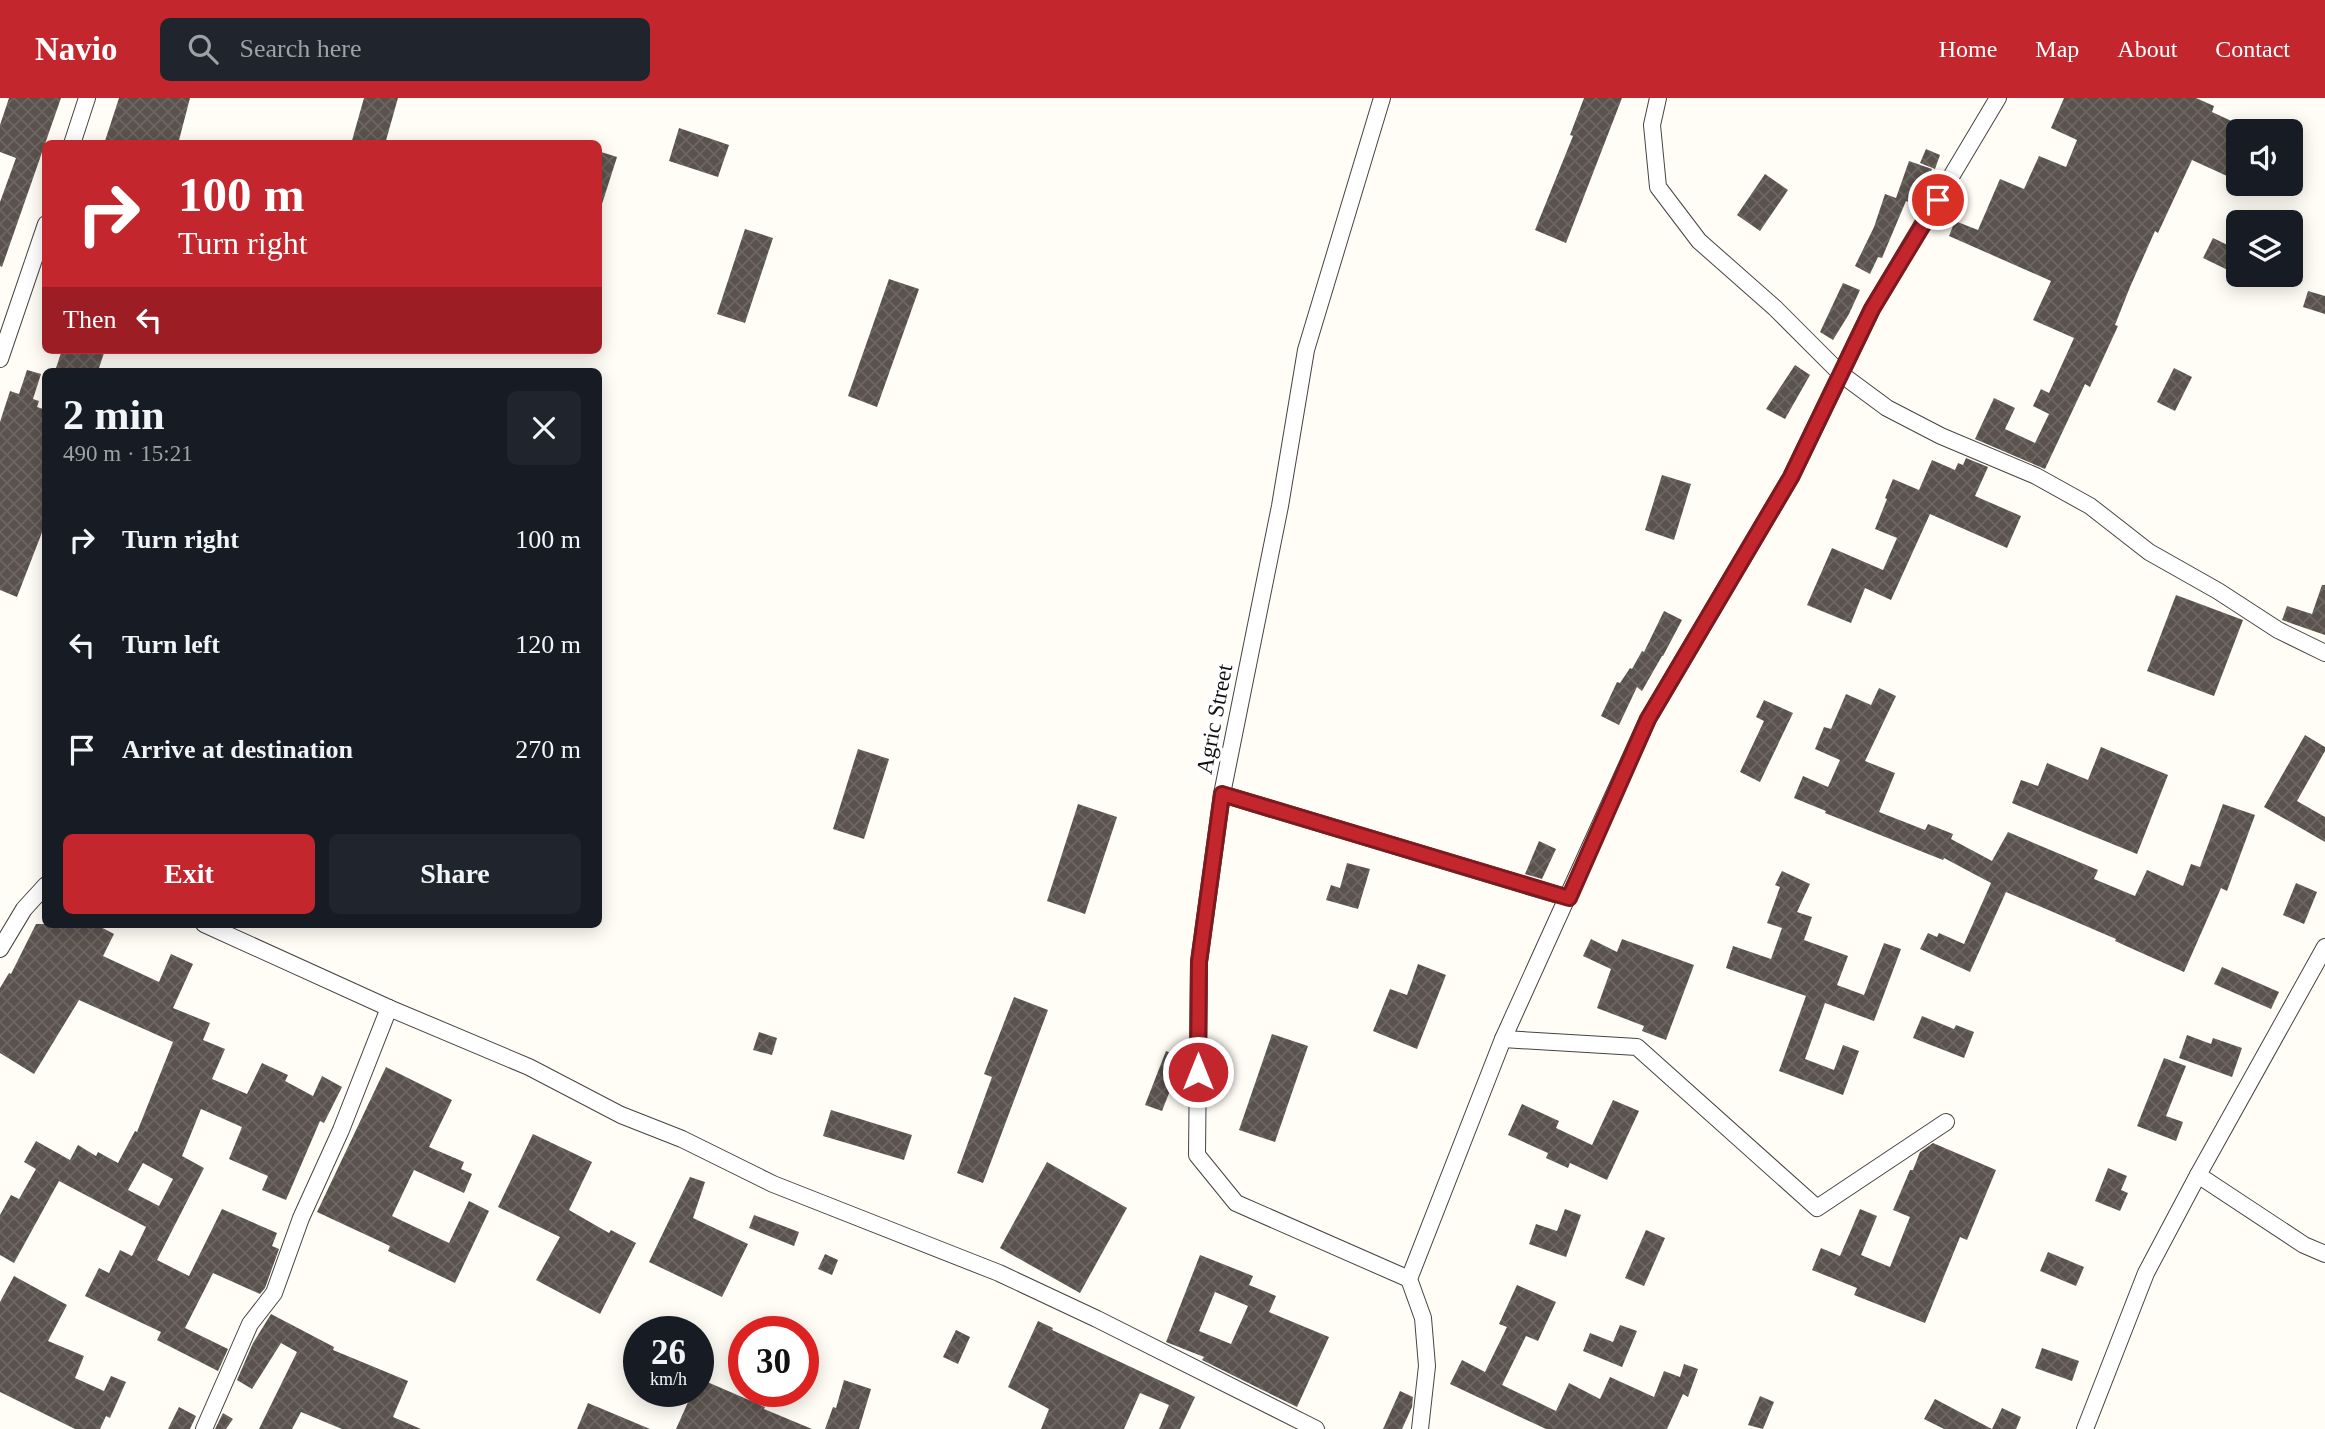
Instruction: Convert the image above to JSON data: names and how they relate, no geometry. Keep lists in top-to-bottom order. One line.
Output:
{"streets":{"street":["Agric Street"]},"page":{"header":"Navio","search":"Search here","nav":["Home","Map","About","Contact"],"turn":["100 m","Turn right"],"then":"Then","heading":["2 min","490 m · 15:21"],"list":[{"name":"Turn right","value":"100 m"},{"name":"Turn left","value":"120 m"},{"name":"Arrive at destination","value":"270 m"}],"buttons":["Exit","Share"],"speed":"26 km/h","limit":"30"}}
